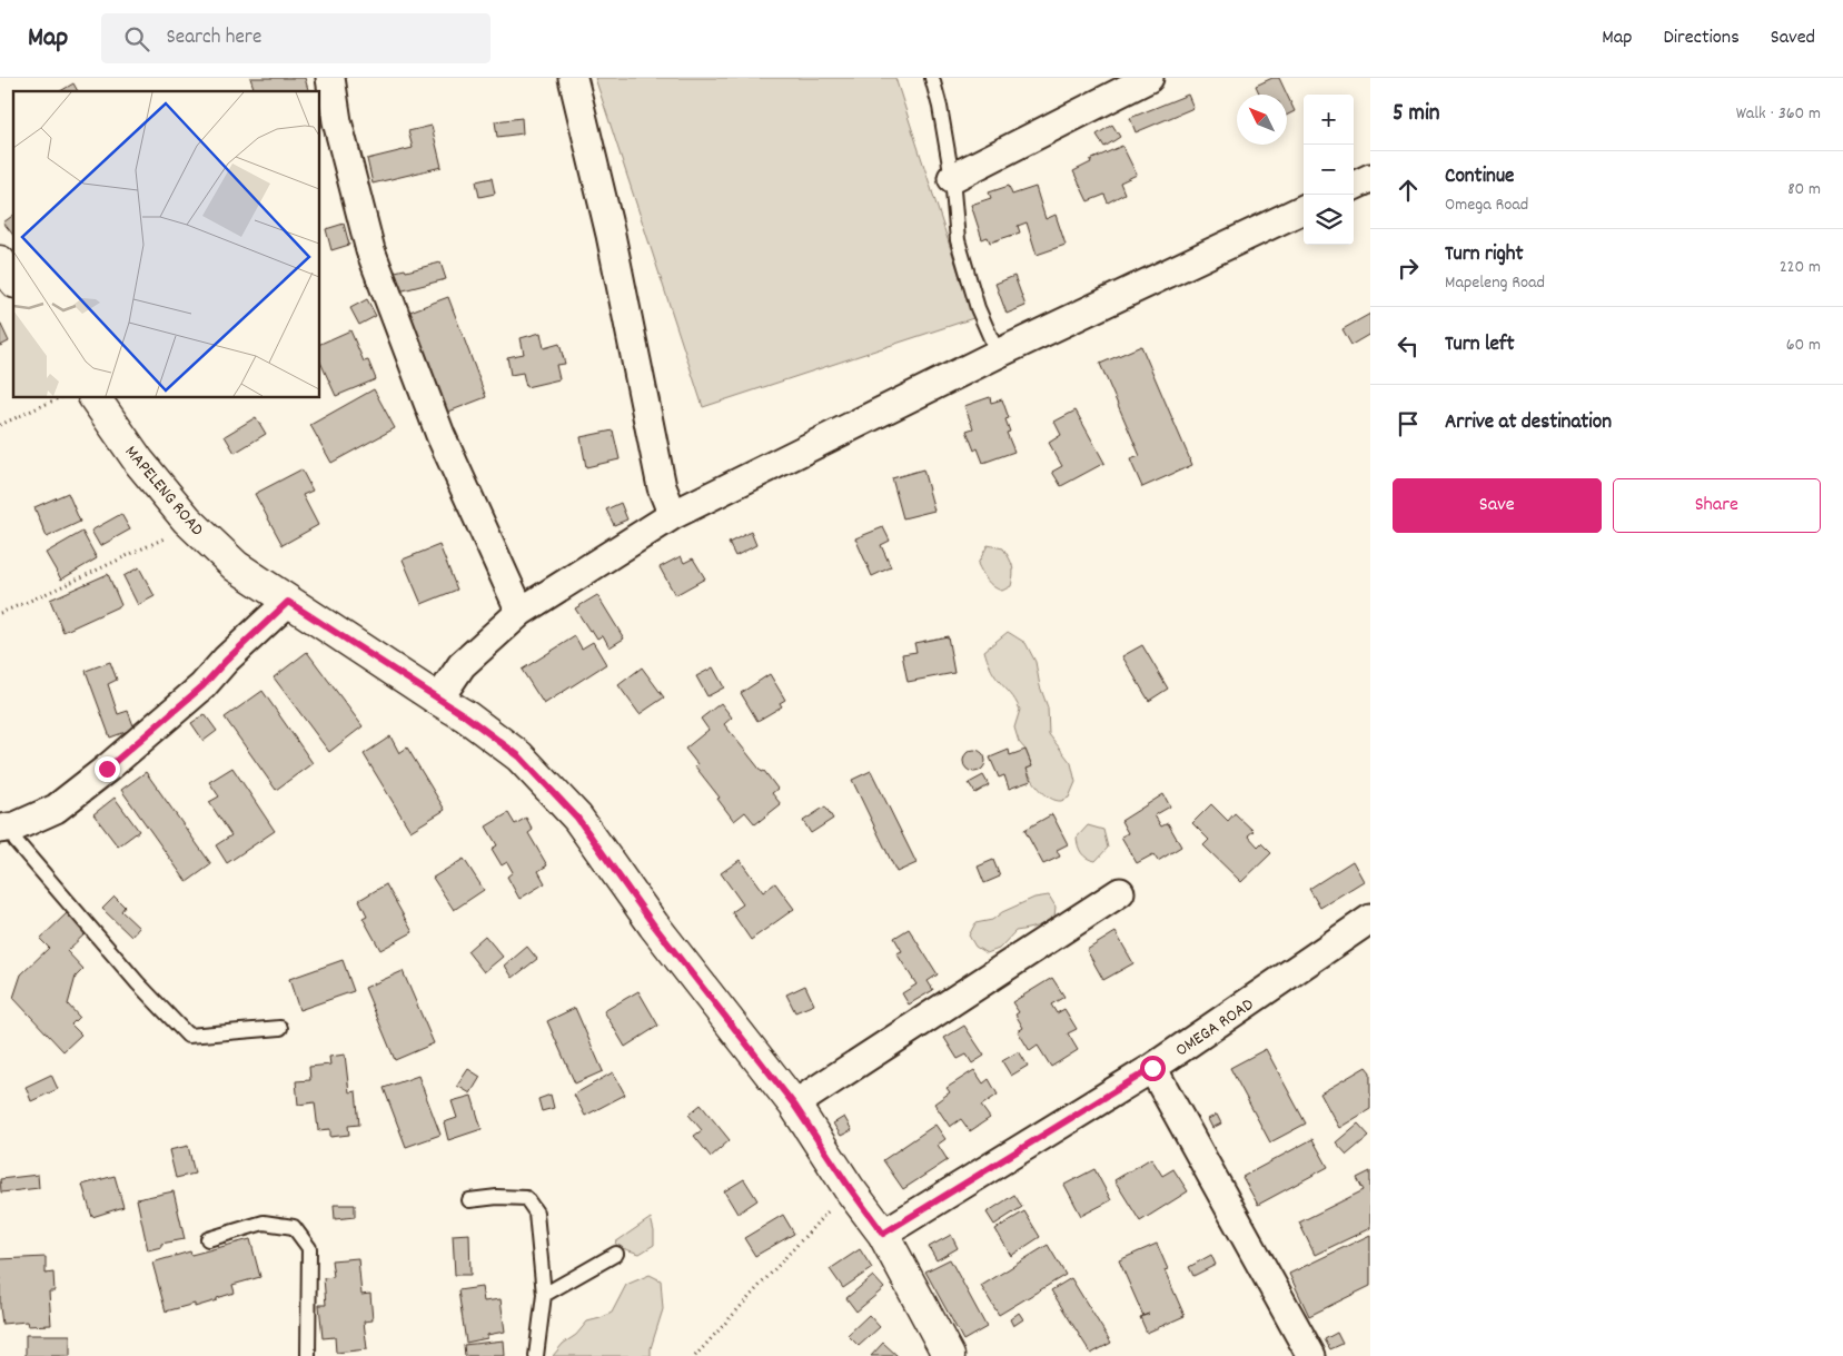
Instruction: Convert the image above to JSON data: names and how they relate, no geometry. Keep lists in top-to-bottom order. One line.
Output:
{"streets":{"street":["MAPELENG ROAD","OMEGA ROAD"]},"crossings":[["MAPELENG ROAD","OMEGA ROAD"]],"north":"top left","page":{"header":"Map","search":"Search here","nav":["Map","Directions","Saved"],"heading":["5 min","Walk · 360 m"],"map_buttons":["+","−"],"list":[["Continue","Omega Road","80 m"],["Turn right","Mapeleng Road","220 m"],["Turn left","60 m"],"Arrive at destination"],"buttons":["Save","Share"]}}
